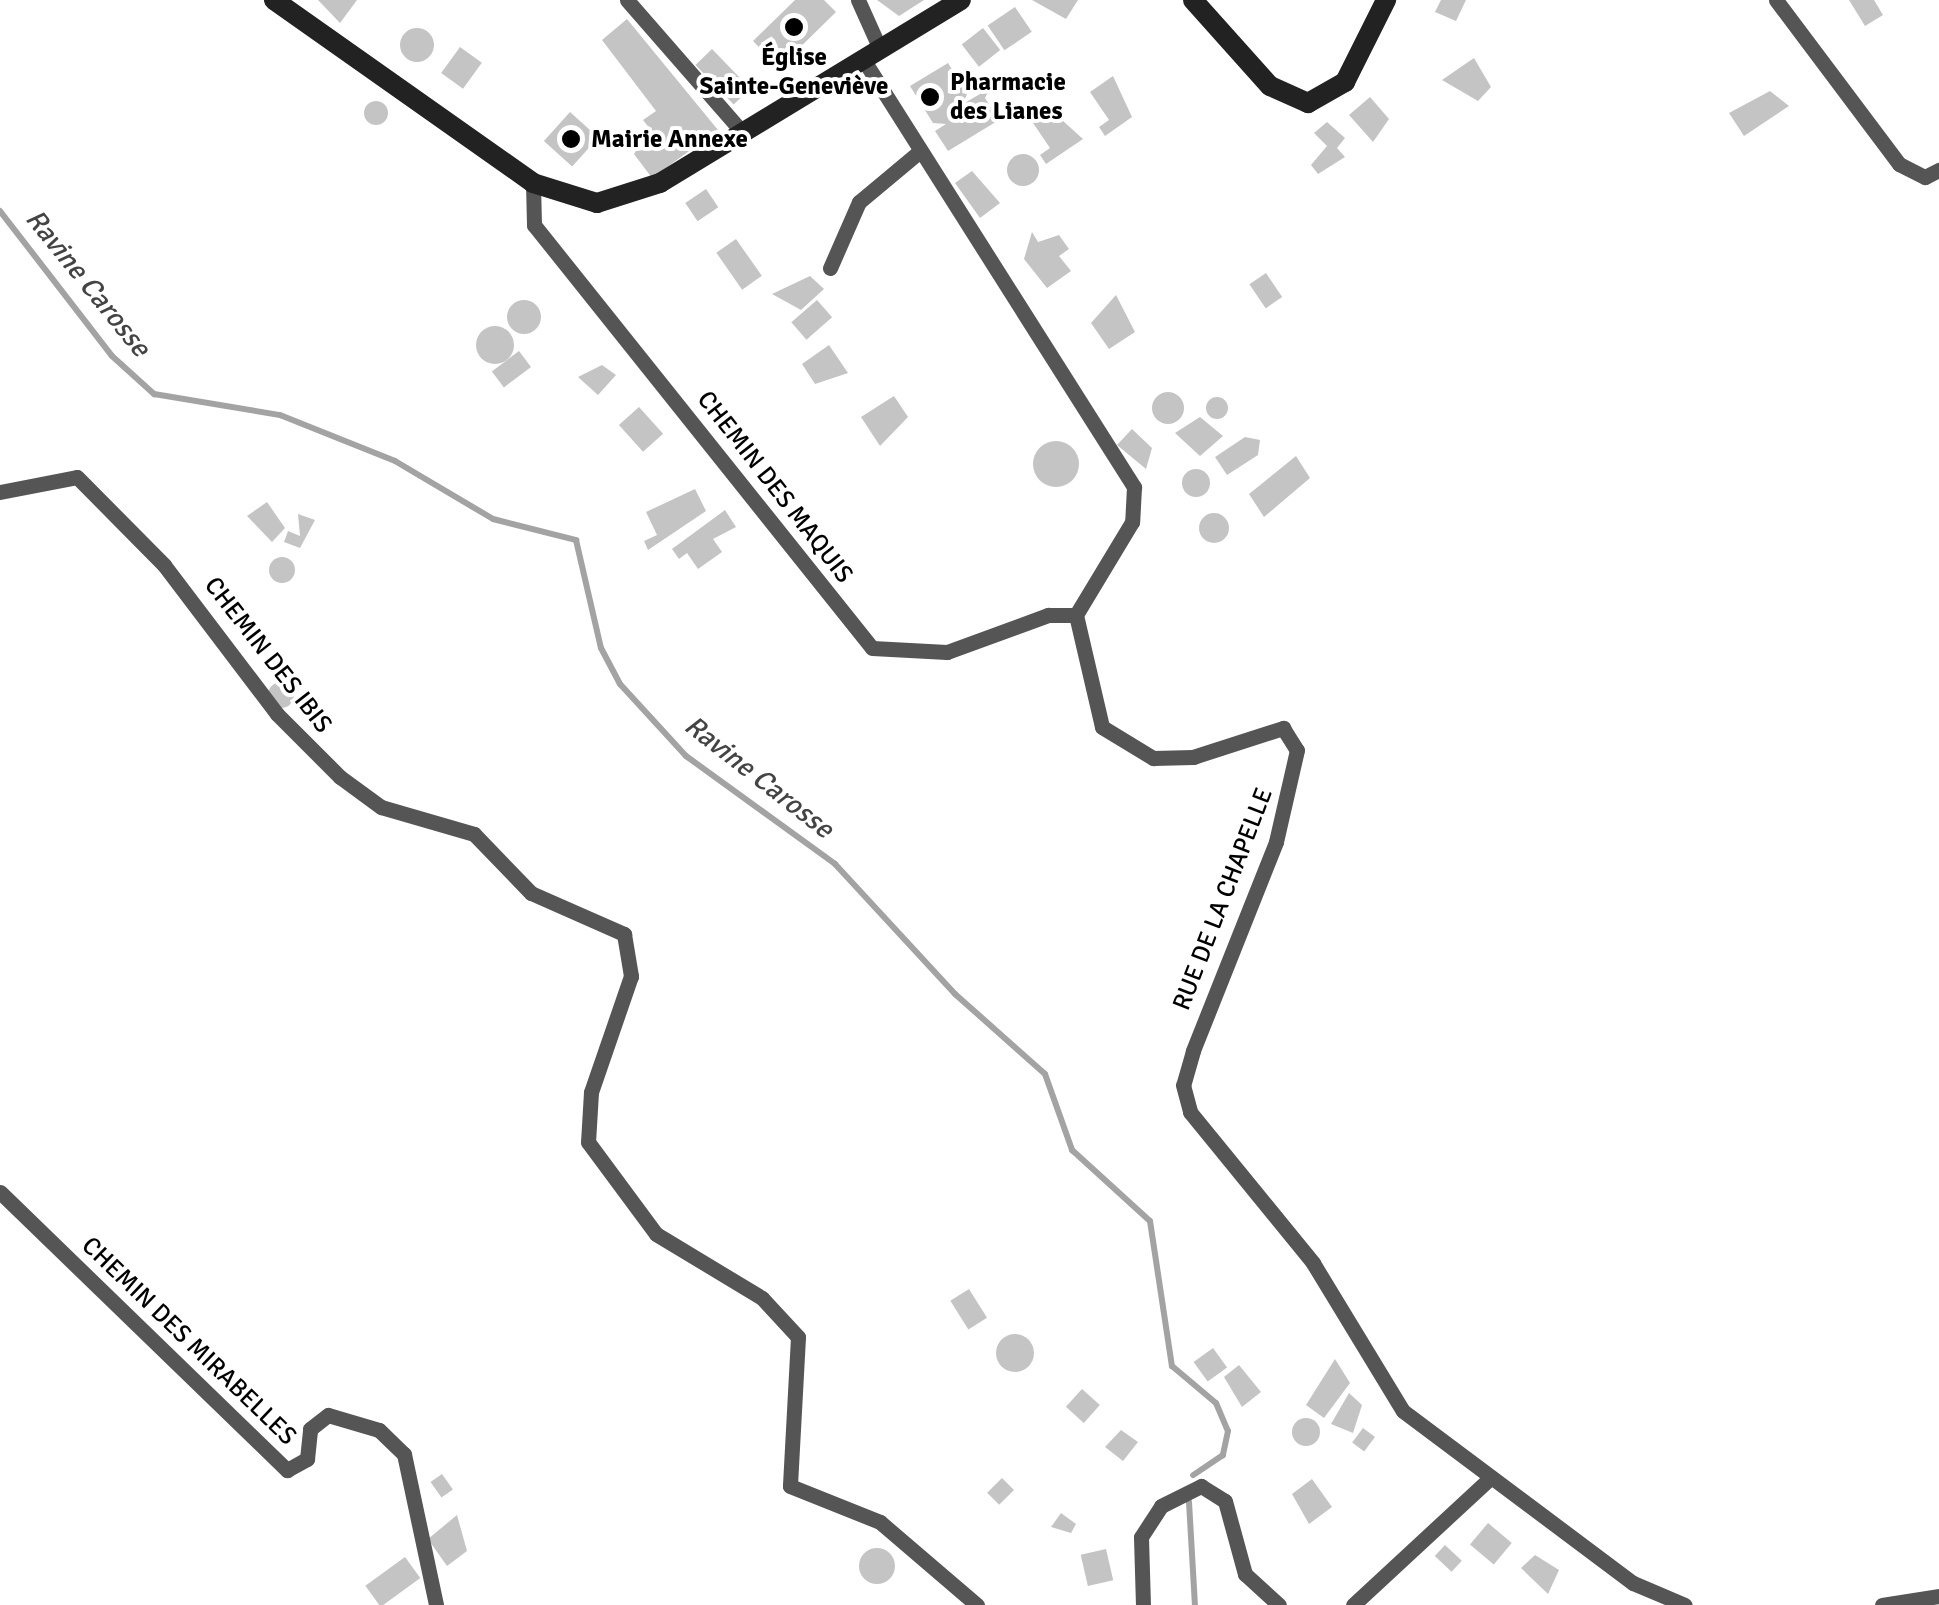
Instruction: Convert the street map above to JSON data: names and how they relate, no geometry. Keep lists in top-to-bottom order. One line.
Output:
{"streets":{"street":["CHEMIN DES MAQUIS","CHEMIN DES IBIS","RUE DE LA CHAPELLE","CHEMIN DES MIRABELLES"]},"crossings":[["CHEMIN DES MAQUIS","RUE DE LA CHAPELLE"]],"water":["Ravine Carosse"],"places":["Église Sainte-Geneviève","Pharmacie des Lianes","Mairie Annexe"]}
